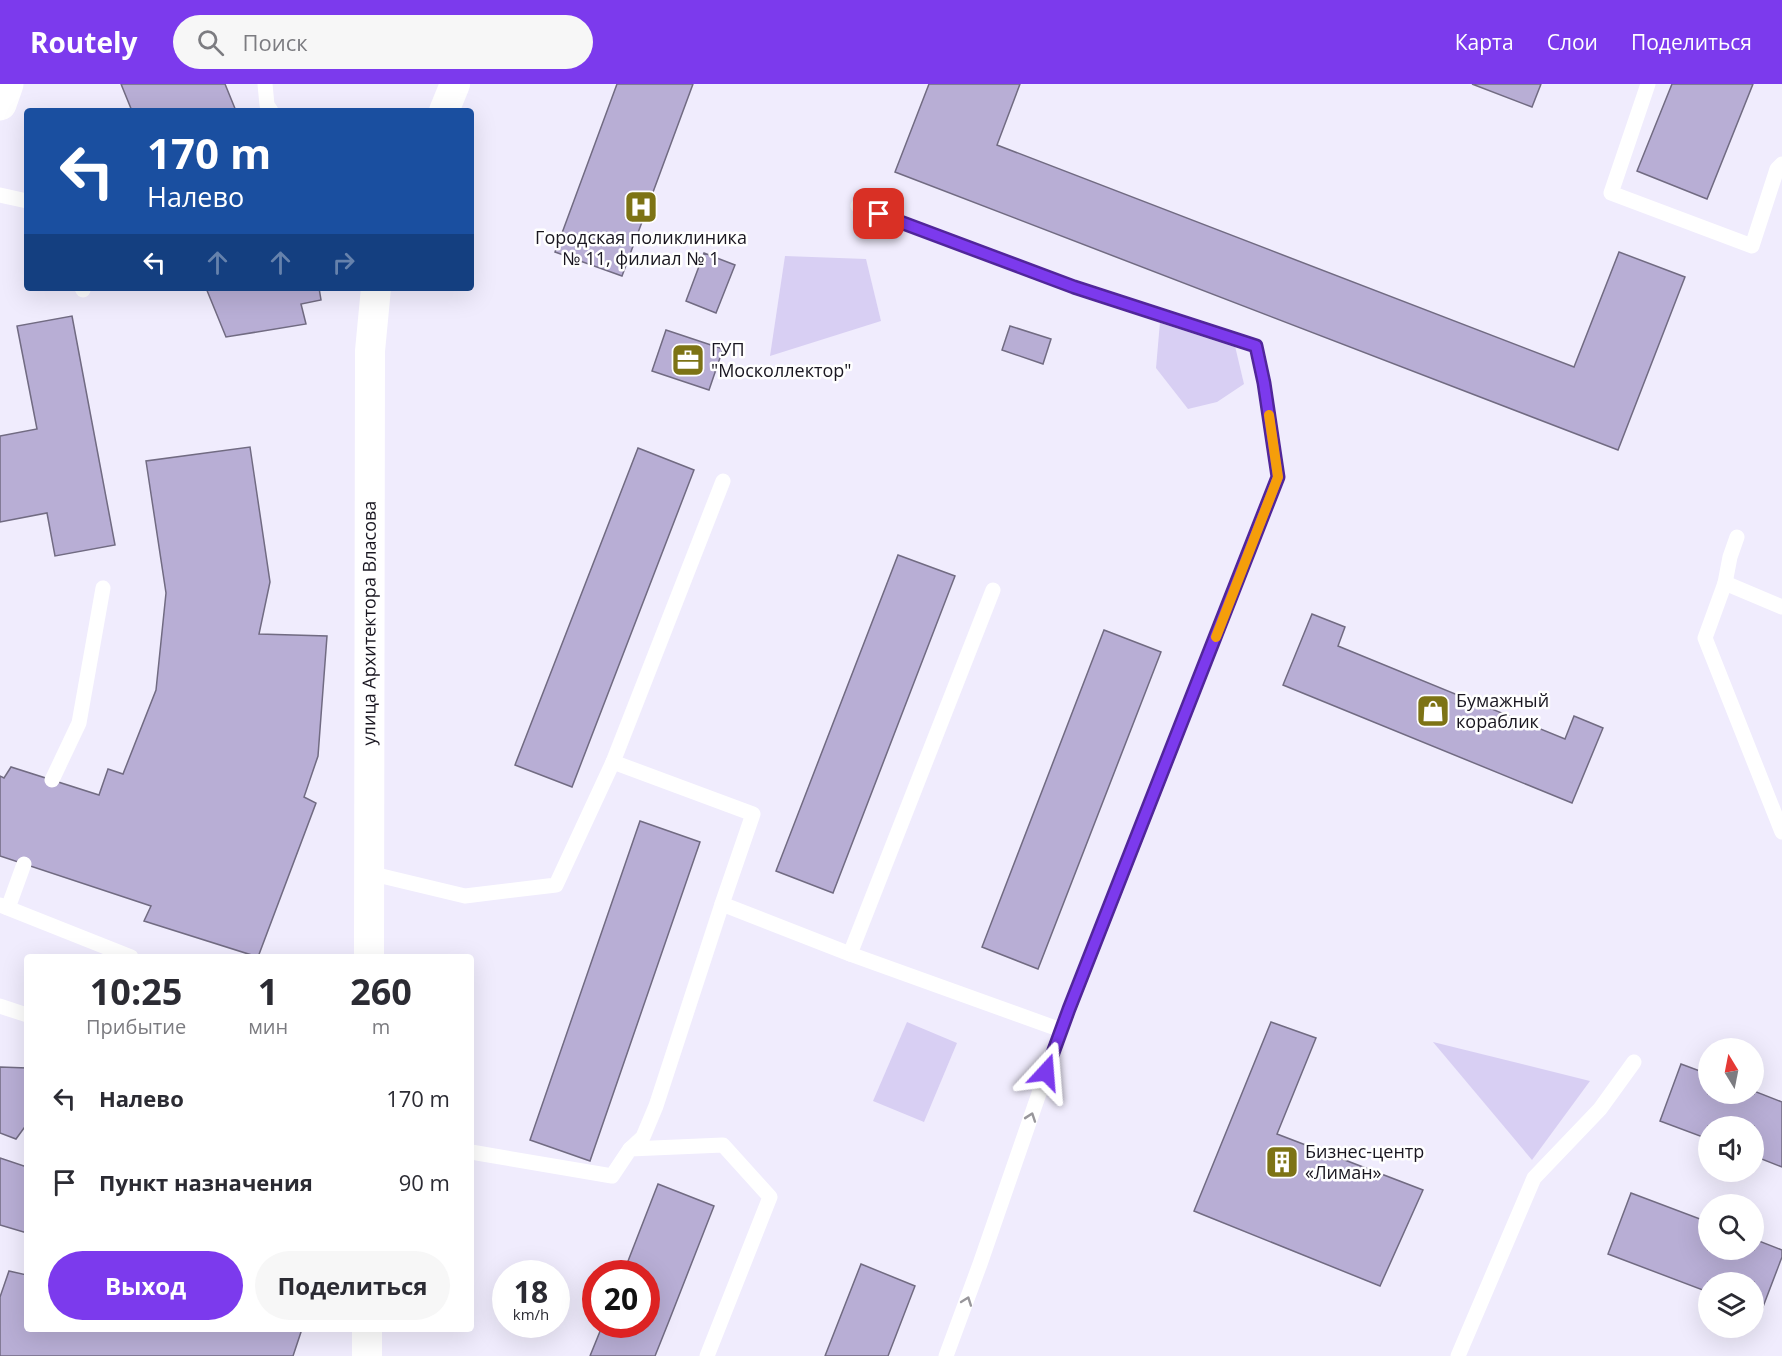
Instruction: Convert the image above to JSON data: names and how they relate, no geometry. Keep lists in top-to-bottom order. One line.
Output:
{"streets":{"street":["улица Архитектора Власова"]},"places":{"hospital":["Городская поликлиника № 11, филиал № 1"],"office":["ГУП \"Москоллектор\""],"shop":["Бумажный кораблик"],"building":["Бизнес-центр «Лиман»"]},"north":"top","page":{"header":"Routely","search":"Поиск","nav":["Карта","Слои","Поделиться"],"turn":["170 m","Налево"],"eta":["10:25","Прибытие","1","мин","260","m"],"list":[{"name":"Налево","value":"170 m"},{"name":"Пункт назначения","value":"90 m"}],"buttons":["Выход","Поделиться"],"speed":"18 km/h","limit":"20"}}
